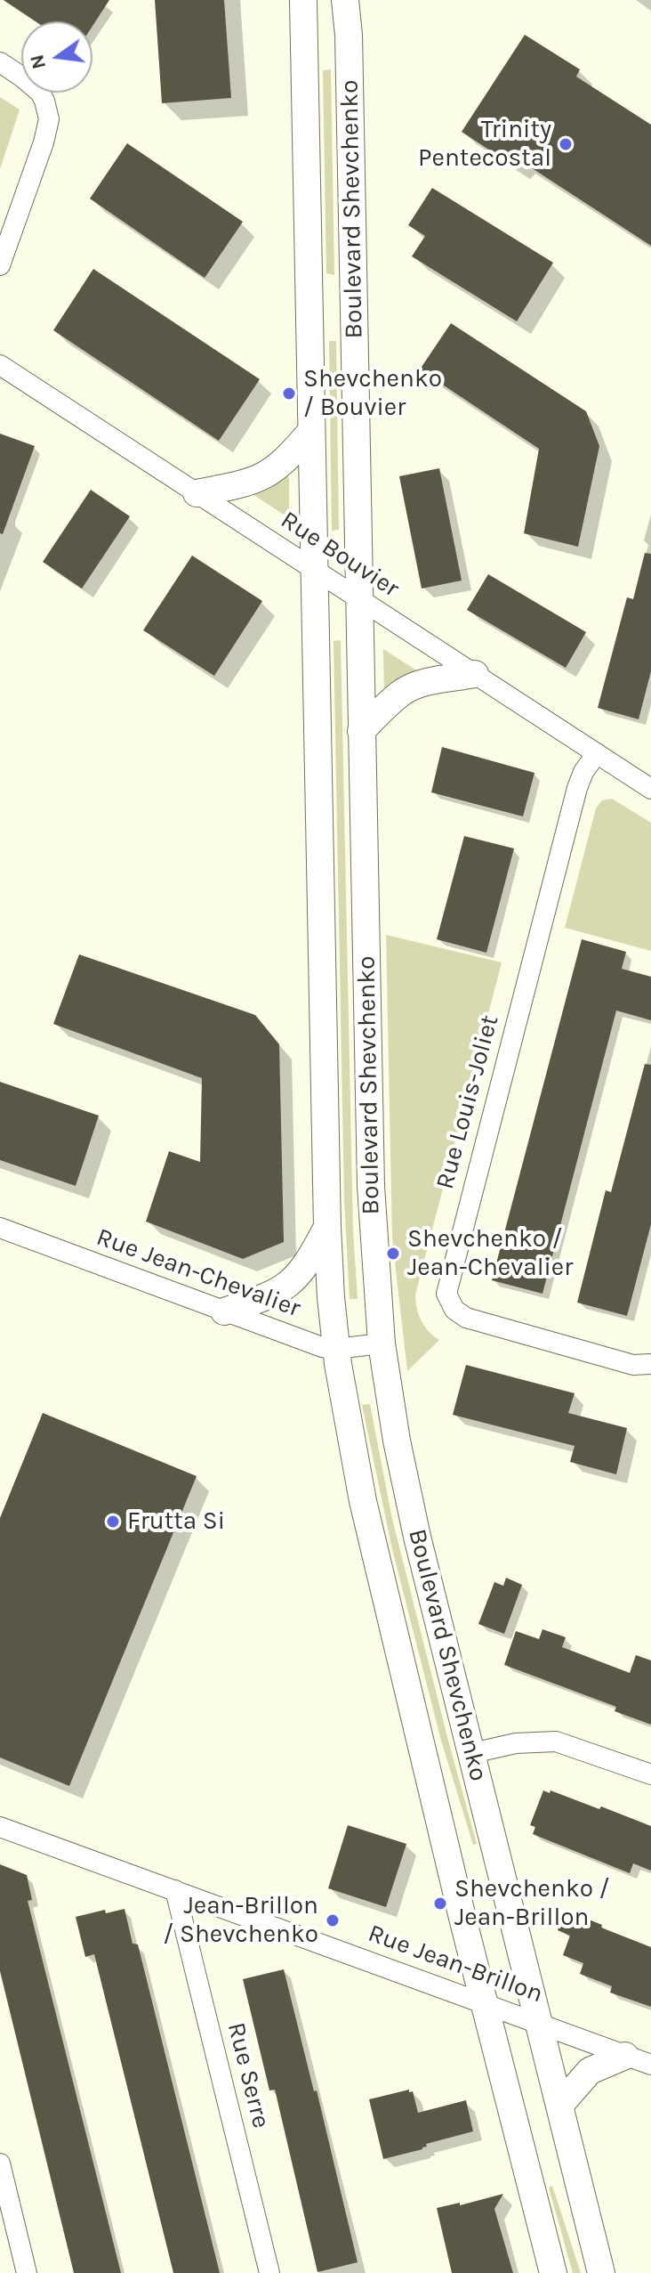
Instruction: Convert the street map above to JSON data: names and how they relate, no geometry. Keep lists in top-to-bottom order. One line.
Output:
{"streets":{"street":["Boulevard Shevchenko","Rue Bouvier","Rue Louis-Joliet","Rue Jean-Chevalier","Rue Jean-Brillon","Rue Serre"]},"crossings":[["Boulevard Shevchenko","Rue Bouvier"],["Boulevard Shevchenko","Rue Jean-Chevalier"],["Boulevard Shevchenko","Rue Jean-Brillon"],["Rue Bouvier","Rue Louis-Joliet"],["Rue Jean-Brillon","Rue Serre"]],"places":["Trinity Pentecostal","Shevchenko / Bouvier","Shevchenko / Jean-Chevalier","Frutta Si","Shevchenko / Jean-Brillon","Jean-Brillon / Shevchenko"],"north":"left"}
